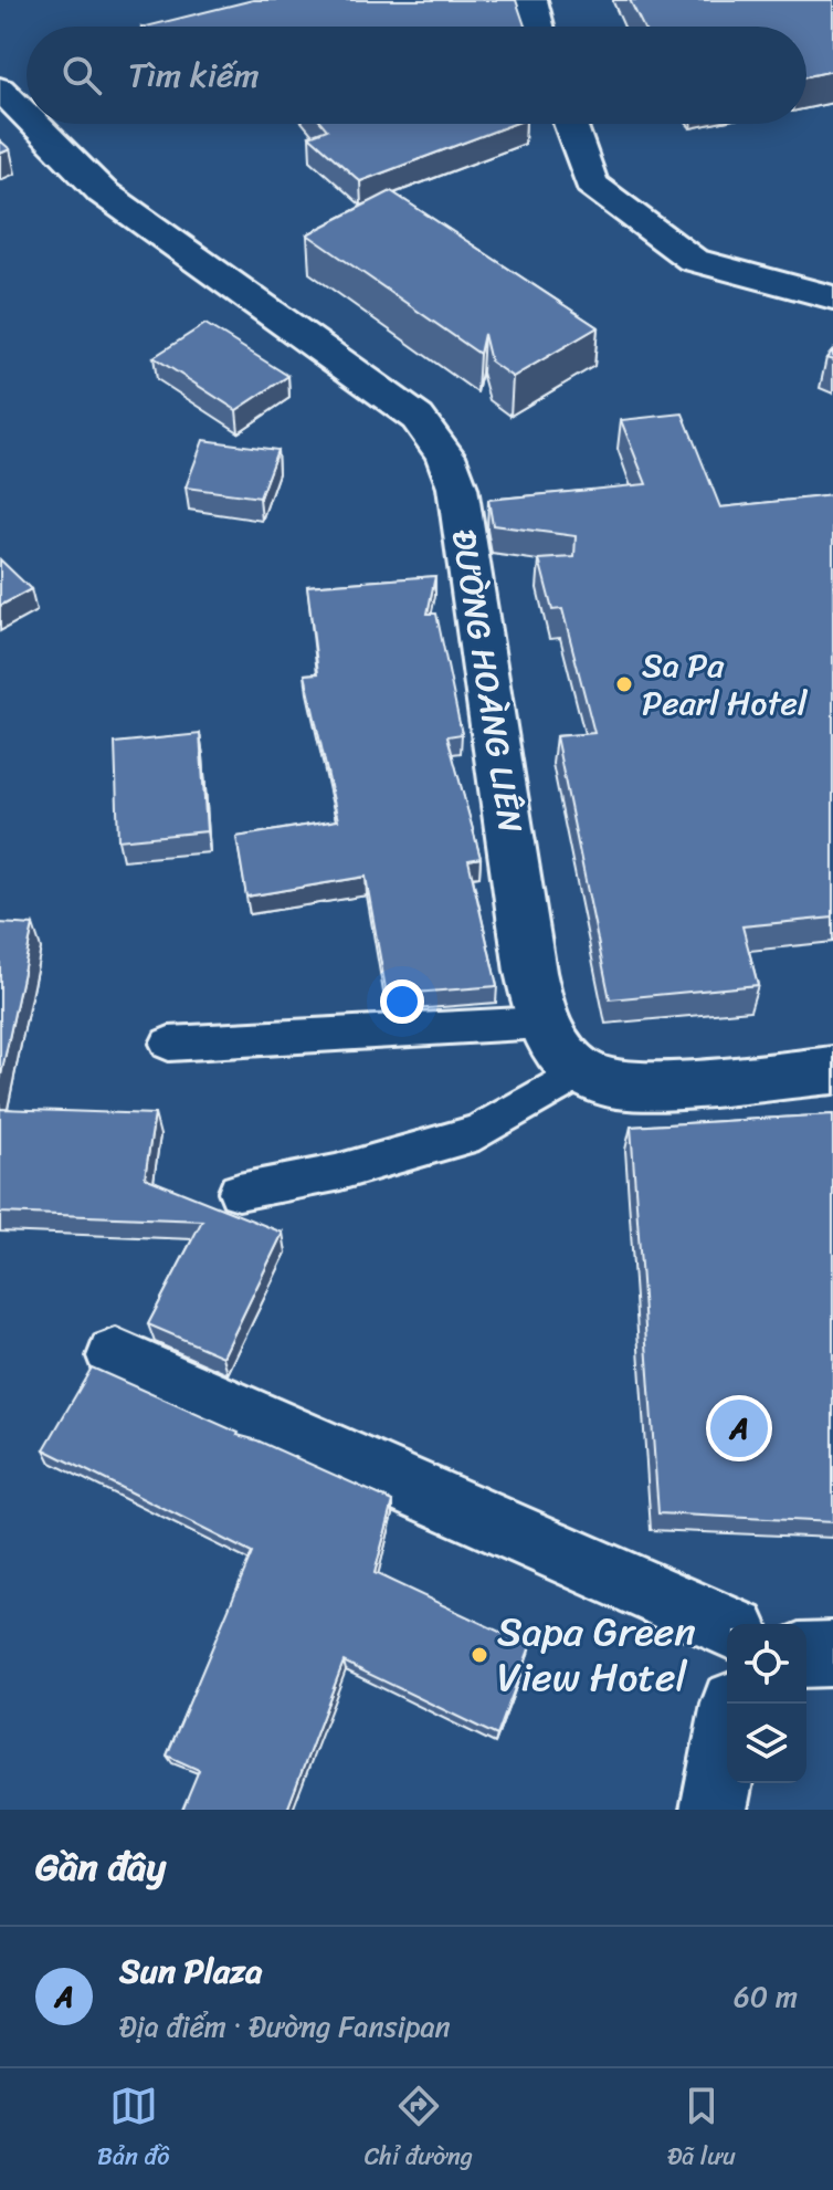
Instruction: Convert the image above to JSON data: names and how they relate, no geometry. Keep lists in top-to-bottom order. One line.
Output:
{"streets":{"main road":["ĐƯỜNG HOÀNG LIÊN"]},"places":["Sa Pa Pearl Hotel","Sapa Green View Hotel"],"page":{"search":"Tìm kiếm","pins":"A","heading":"Gần đây","list":[{"mark":"A","name":"Sun Plaza","note":"Địa điểm · Đường Fansipan","value":"60 m"}],"nav":["Bản đồ","Chỉ đường","Đã lưu"]}}
